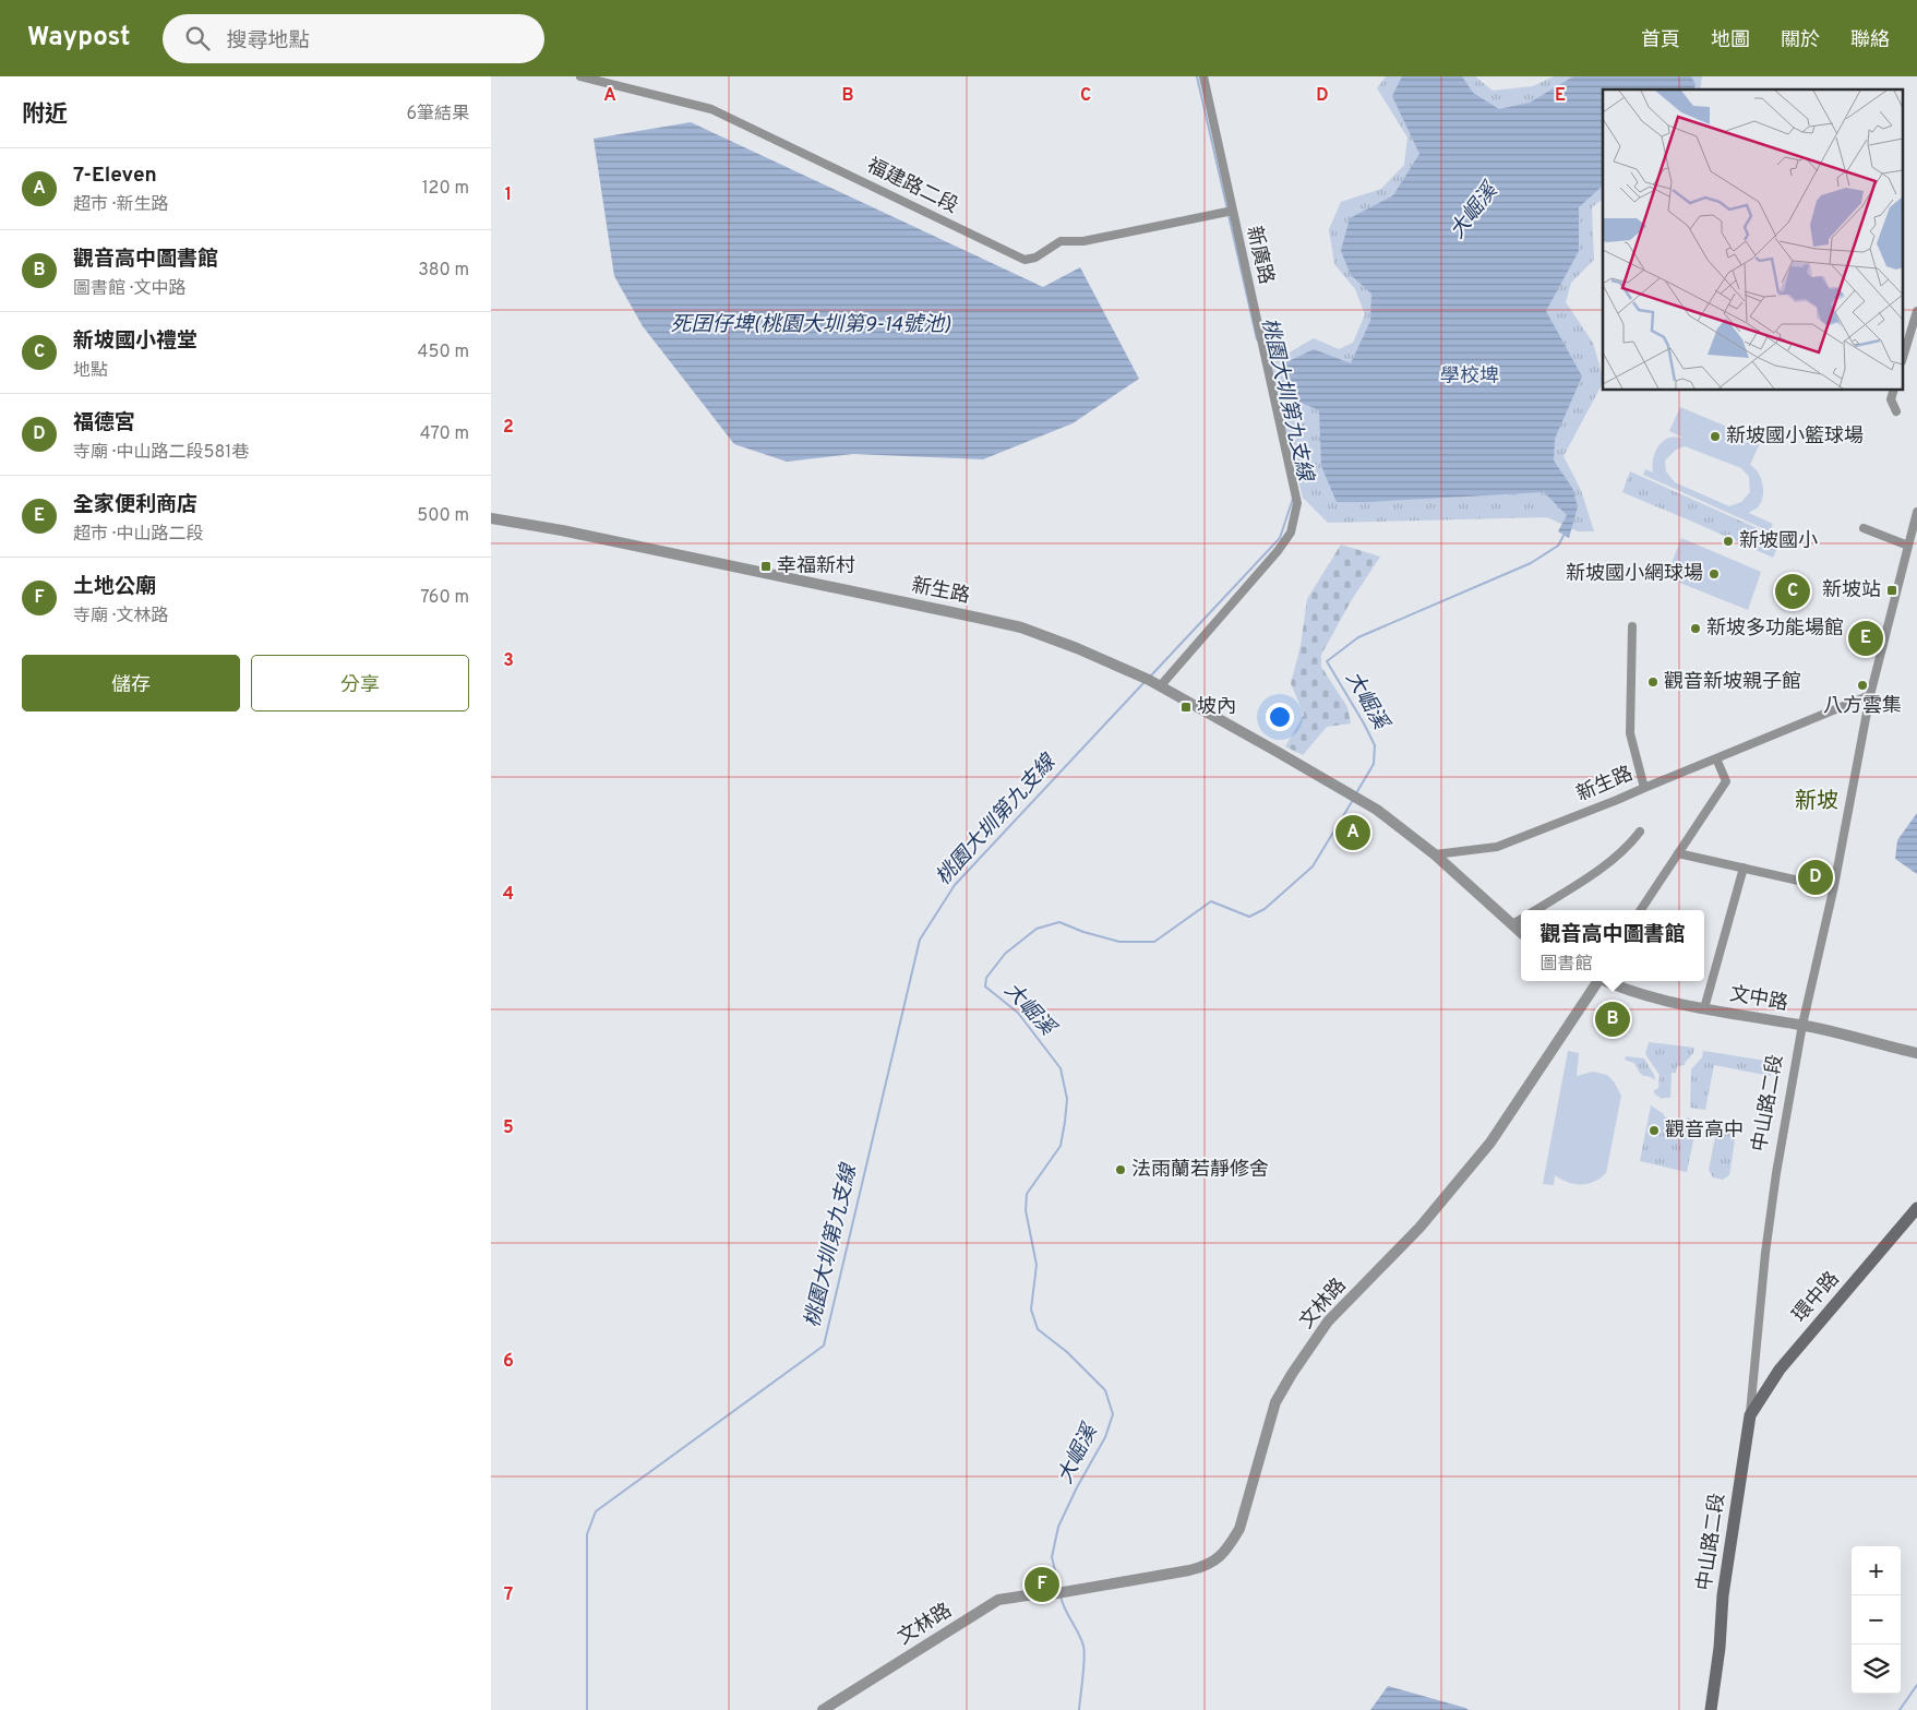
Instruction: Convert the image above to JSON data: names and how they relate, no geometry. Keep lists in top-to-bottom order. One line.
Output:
{"streets":{"main road":["中山路二段","環中路"],"street":["福建路二段","新廣路","新生路","文中路","文林路"]},"crossings":[["福建路二段","新廣路"],["新廣路","新生路"],["新生路","中山路二段"],["文中路","中山路二段"],["中山路二段","環中路"]],"districts":["新坡"],"water":["大崛溪","死囝仔埤(桃園大圳第9-14號池)","桃園大圳第九支線"],"parks":["學校埤"],"places":{"other":["新坡國小籃球場","新坡國小","新坡國小網球場","新坡多功能場館","觀音新坡親子館","八方雲集","觀音高中","法雨蘭若靜修舍"],"transit":["幸福新村","新坡站","坡內"]},"page":{"header":"Waypost","search":"搜尋地點","nav":["首頁","地圖","關於","聯絡"],"heading":["附近","6筆結果"],"list":[{"mark":"A","name":"7-Eleven","note":"超市 · 新生路","value":"120 m"},{"mark":"B","name":"觀音高中圖書館","note":"圖書館 · 文中路","value":"380 m"},{"mark":"C","name":"新坡國小禮堂","note":"地點","value":"450 m"},{"mark":"D","name":"福德宮","note":"寺廟 · 中山路二段581巷","value":"470 m"},{"mark":"E","name":"全家便利商店","note":"超市 · 中山路二段","value":"500 m"},{"mark":"F","name":"土地公廟","note":"寺廟 · 文林路","value":"760 m"}],"pins":["C","E","A","D","B","F"],"buttons":["儲存","分享"],"popup":["觀音高中圖書館","圖書館"],"map_buttons":["+","−"]},"grid":{"columns":["A","B","C","D","E"],"rows":["1","2","3","4","5","6","7"]}}
